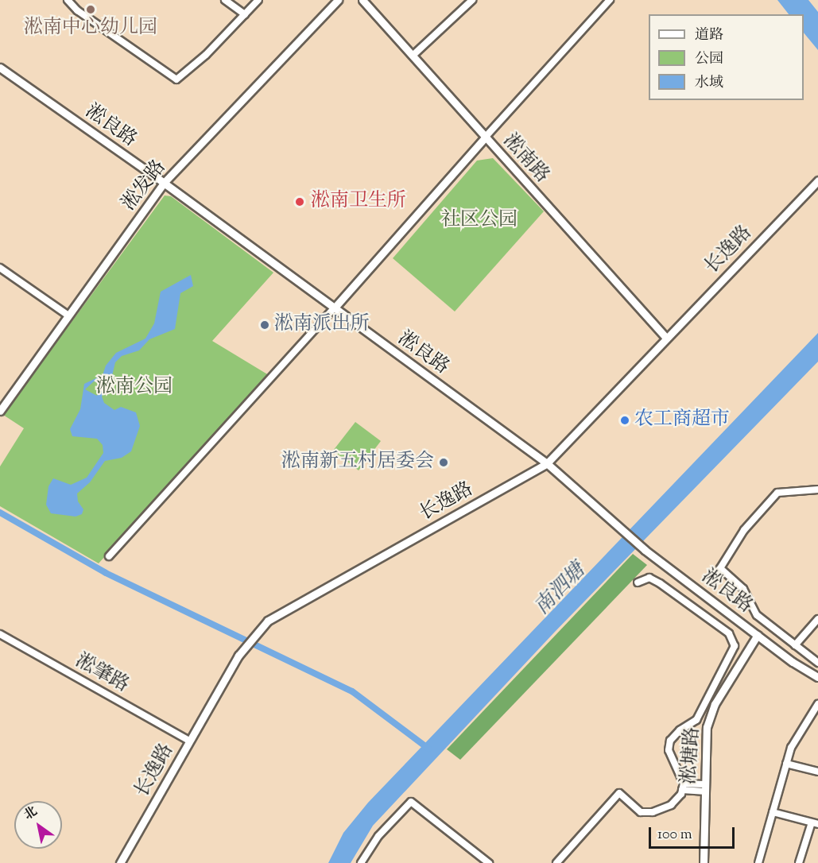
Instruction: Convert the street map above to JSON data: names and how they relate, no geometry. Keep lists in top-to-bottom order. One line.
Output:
{"streets":{"street":["淞良路","淞南路","淞发路","长逸路","淞肇路","淞塘路"]},"crossings":[["淞良路","淞发路"],["淞良路","长逸路"],["淞良路","淞塘路"],["淞南路","长逸路"],["长逸路","淞肇路"]],"water":["南泗塘"],"parks":["社区公园","淞南公园"],"places":["淞南中心幼儿园","淞南卫生所","淞南派出所","农工商超市","淞南新五村居委会"],"legend":["道路","公园","水域"],"scale_bar":"100 m","north":"top left"}
